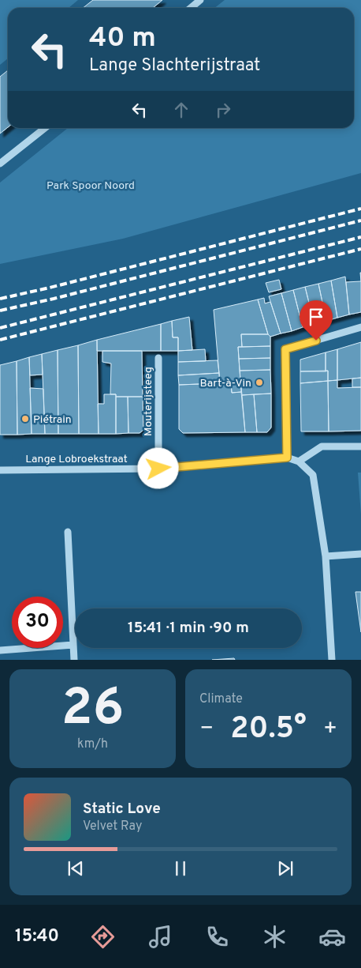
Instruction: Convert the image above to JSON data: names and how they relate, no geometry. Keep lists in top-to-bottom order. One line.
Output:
{"streets":{"street":["Mouterijsteeg","Lange Lobroekstraat"]},"crossings":[["Mouterijsteeg","Lange Lobroekstraat"]],"parks":["Park Spoor Noord"],"places":["Bart-à-Vin","Piétrain"],"page":{"turn":["40 m","Lange Slachterijstraat"],"limit":"30","trip":"15:41 · 1 min · 90 m","tile":[["26","km/h"],"Climate"],"heat":["−","20.5°","+"],"song":["Static Love","Velvet Ray"],"tabs":"15:40"}}
